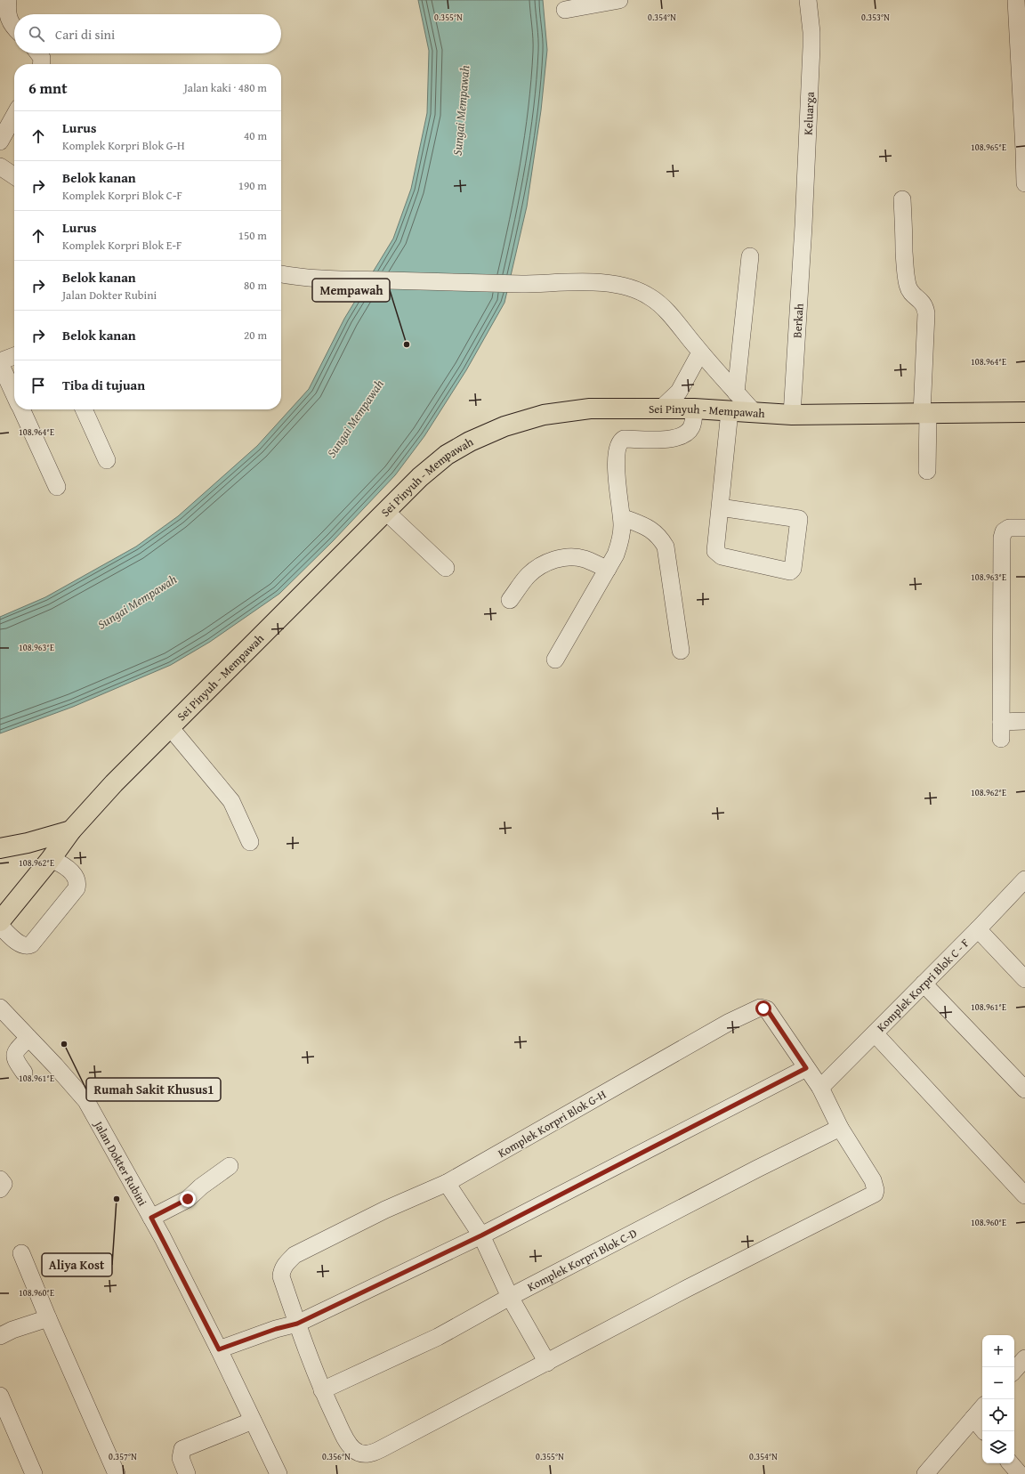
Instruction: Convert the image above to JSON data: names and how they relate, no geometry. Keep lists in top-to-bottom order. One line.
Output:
{"streets":{"main road":["Sei Pinyuh - Mempawah"],"street":["Keluarga","Berkah","Komplek Korpri Blok C - F","Komplek Korpri Blok G-H","Jalan Dokter Rubini","Komplek Korpri Blok C-D"]},"crossings":[["Keluarga","Berkah"],["Berkah","Sei Pinyuh - Mempawah"]],"water":["Sungai Mempawah"],"places":["Mempawah","Rumah Sakit Khusus1","Aliya Kost"],"page":{"search":"Cari di sini","heading":["6 mnt","Jalan kaki · 480 m"],"list":[["Lurus","Komplek Korpri Blok G-H","40 m"],["Belok kanan","Komplek Korpri Blok C-F","190 m"],["Lurus","Komplek Korpri Blok E-F","150 m"],["Belok kanan","Jalan Dokter Rubini","80 m"],["Belok kanan","20 m"],"Tiba di tujuan"],"map_buttons":["+","−"]},"coordinates":["0.355°N","0.354°N","0.353°N","108.965°E","108.964°E","108.963°E","108.962°E","108.961°E","108.960°E","0.357°N","0.356°N"]}
